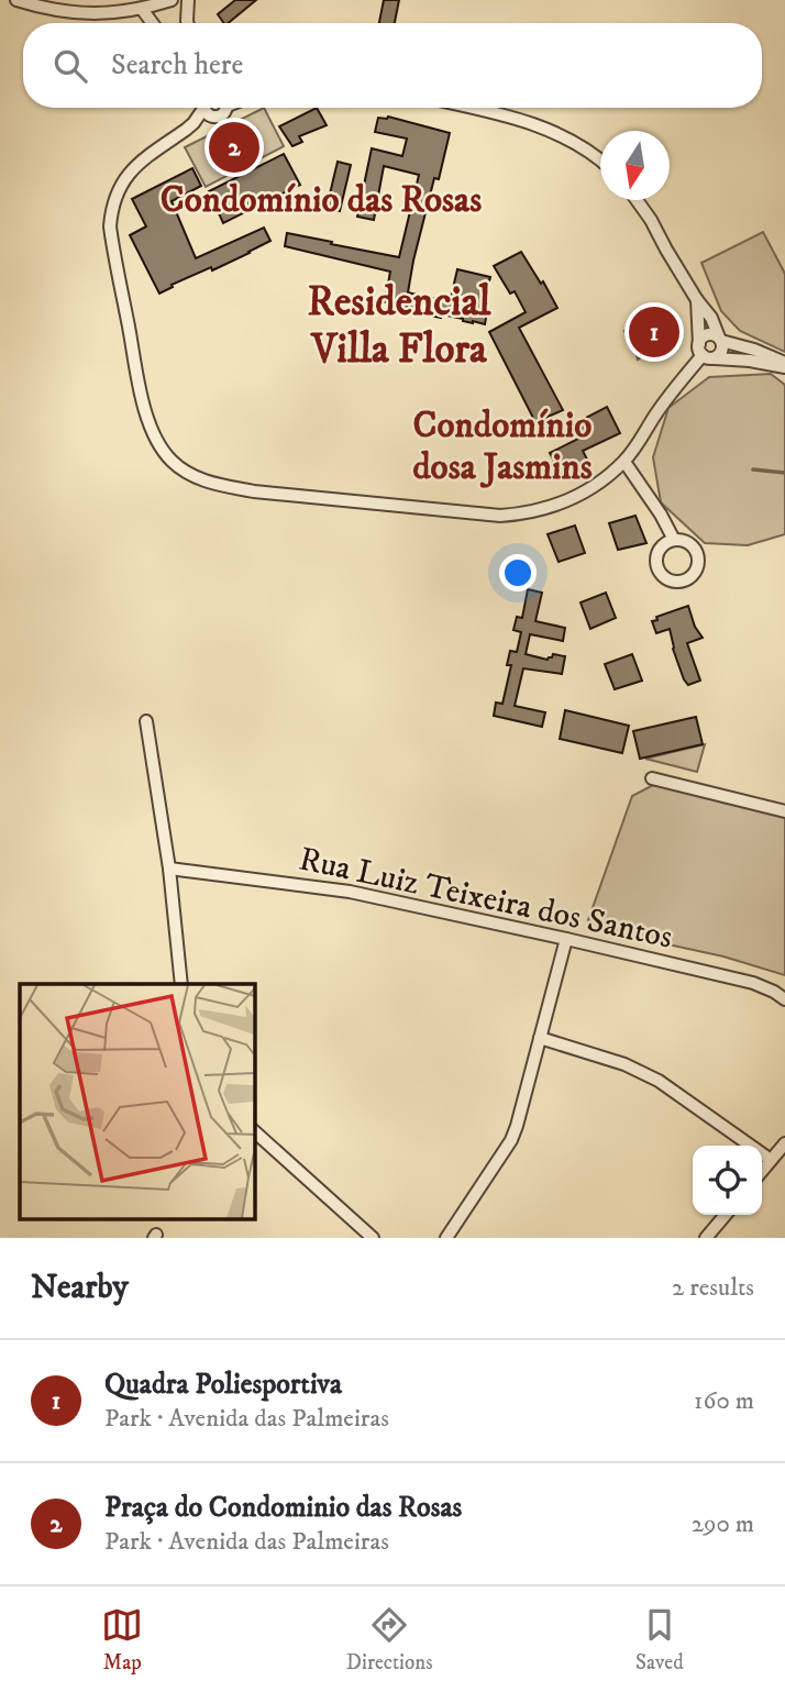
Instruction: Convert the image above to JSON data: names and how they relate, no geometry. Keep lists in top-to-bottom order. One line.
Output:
{"streets":{"street":["Rua Luiz Teixeira dos Santos"]},"districts":["Condomínio das Rosas","Residencial Villa Flora","Condomínio dosa Jasmins"],"north":"bottom","page":{"search":"Search here","pins":["2","1"],"heading":["Nearby","2 results"],"list":[{"mark":"1","name":"Quadra Poliesportiva","note":"Park · Avenida das Palmeiras","value":"160 m"},{"mark":"2","name":"Praça do Condominio das Rosas","note":"Park · Avenida das Palmeiras","value":"290 m"}],"nav":["Map","Directions","Saved"]}}
